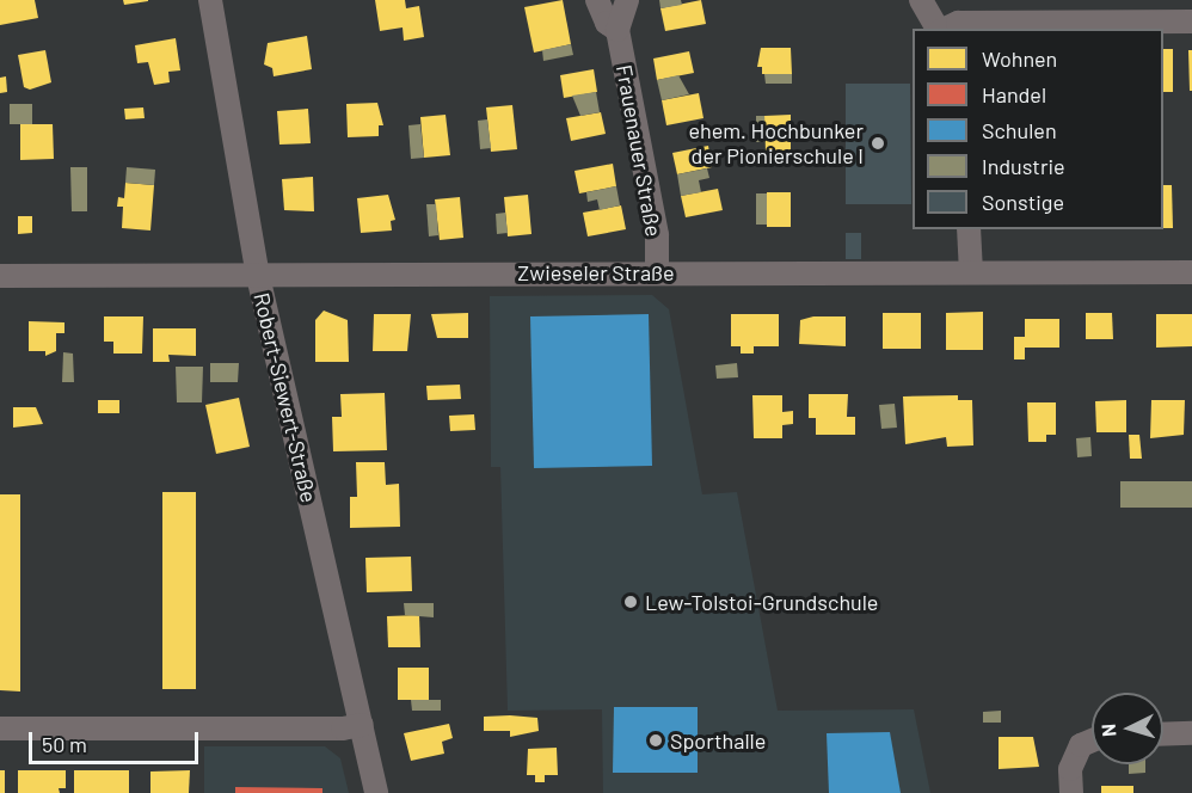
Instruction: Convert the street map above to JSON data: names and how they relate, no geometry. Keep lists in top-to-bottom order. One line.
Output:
{"streets":{"street":["Frauenauer Straße","Zwieseler Straße","Robert-Siewert-Straße"]},"crossings":[["Frauenauer Straße","Zwieseler Straße"],["Zwieseler Straße","Robert-Siewert-Straße"]],"places":["ehem. Hochbunker der Pionierschule I","Lew-Tolstoi-Grundschule","Sporthalle"],"legend":["Wohnen","Handel","Schulen","Industrie","Sonstige"],"scale_bar":"50 m","north":"left"}
